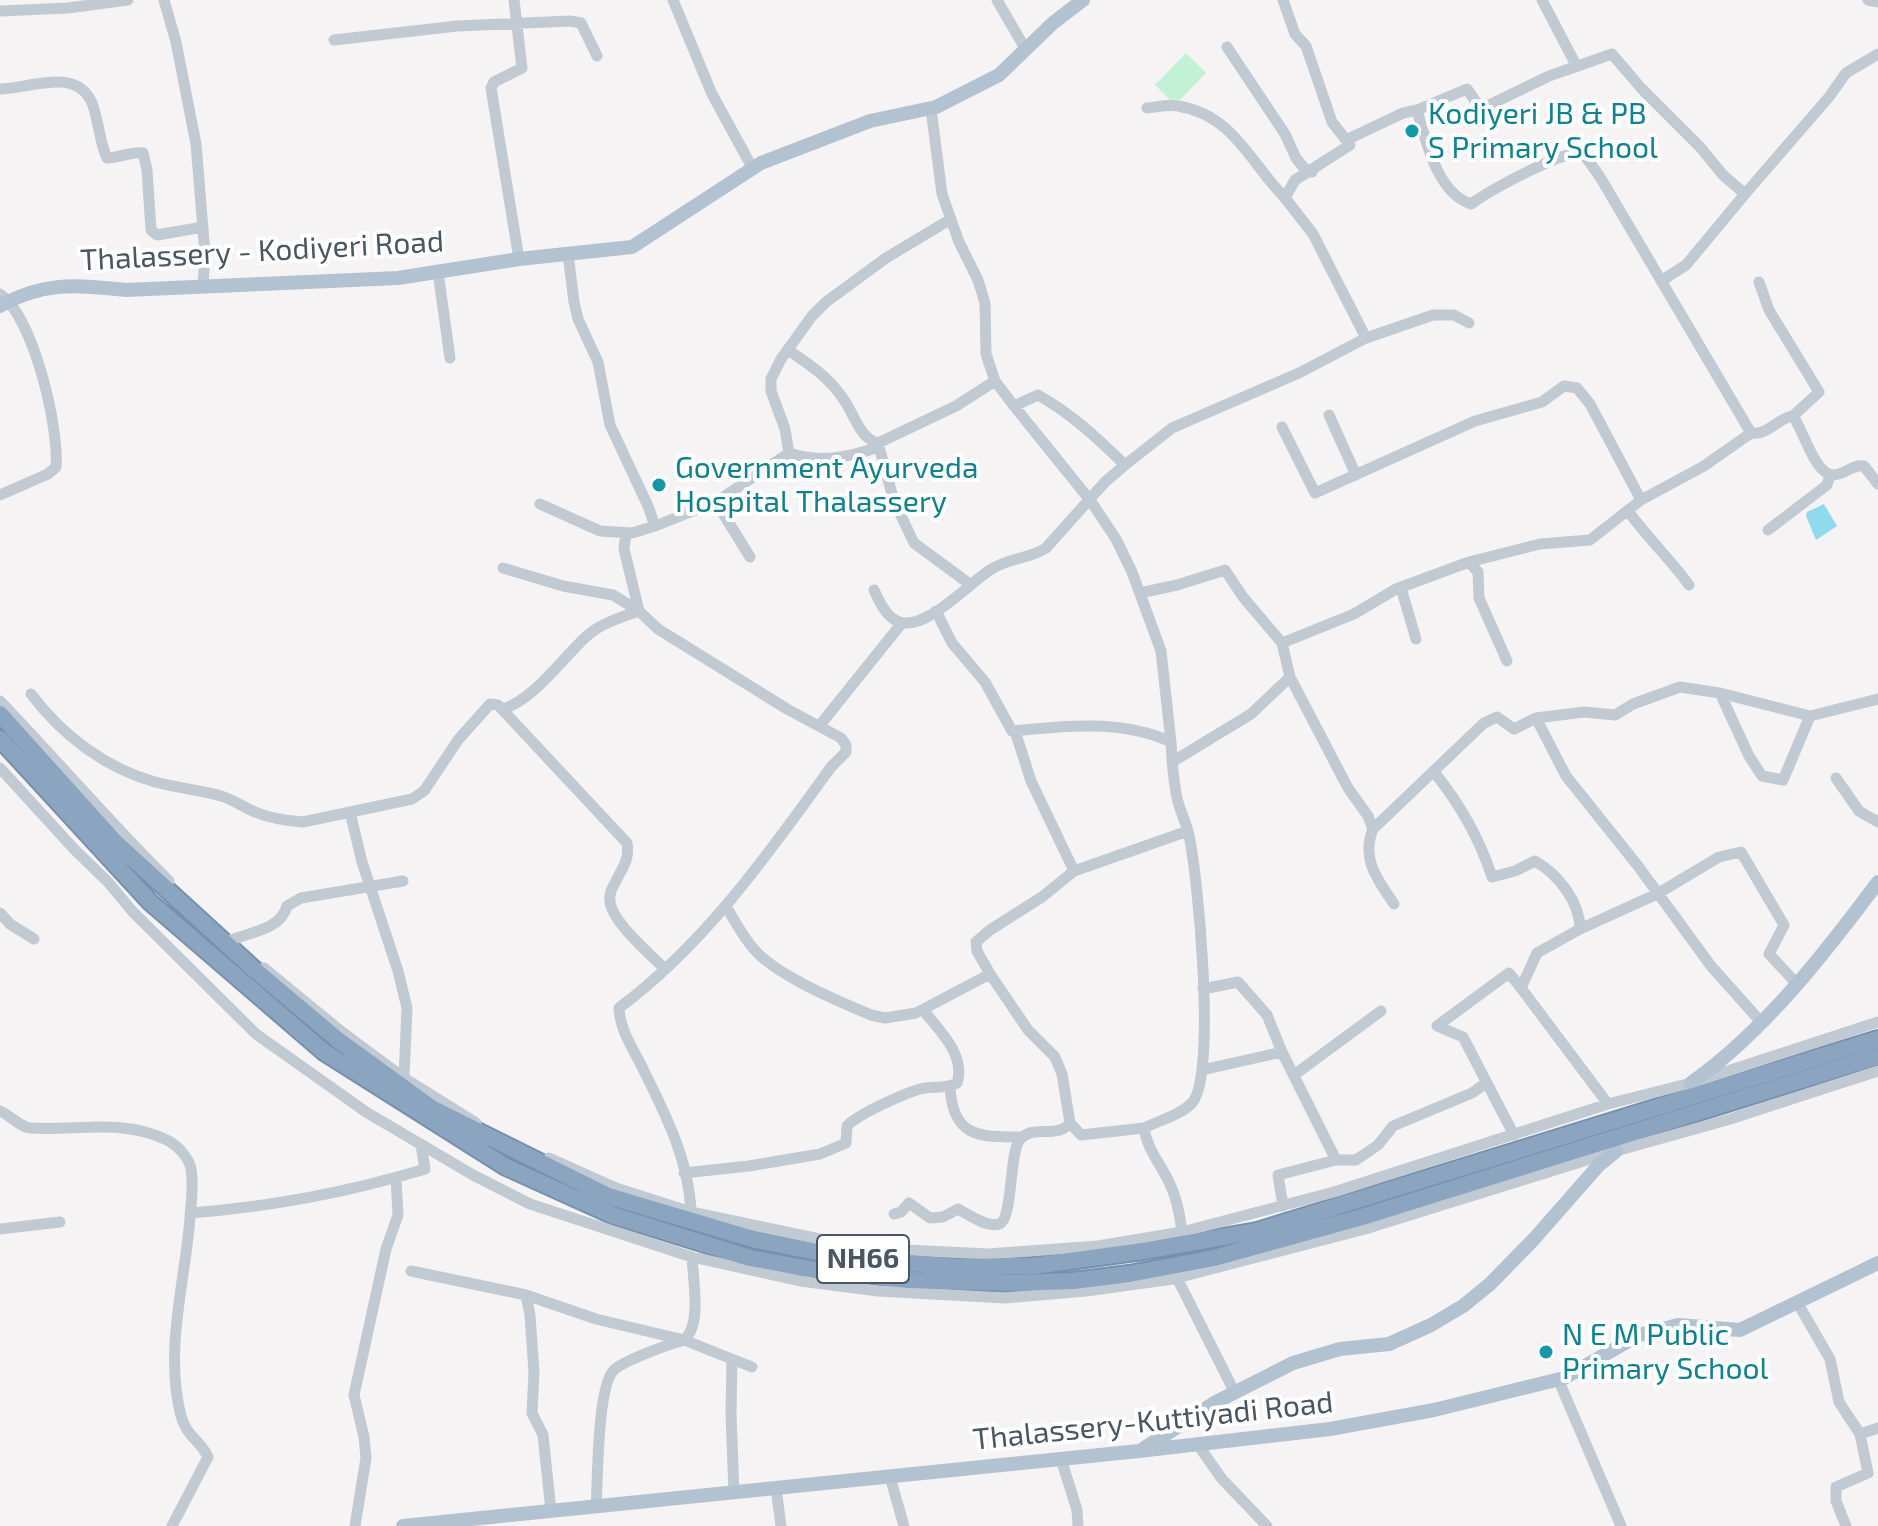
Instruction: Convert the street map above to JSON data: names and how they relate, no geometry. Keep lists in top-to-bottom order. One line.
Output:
{"streets":{"highway":["NH66"],"main road":["Thalassery - Kodiyeri Road","Thalassery-Kuttiyadi Road"]},"places":["Kodiyeri JB & PB S Primary School","Government Ayurveda Hospital Thalassery","N E M Public Primary School"]}
